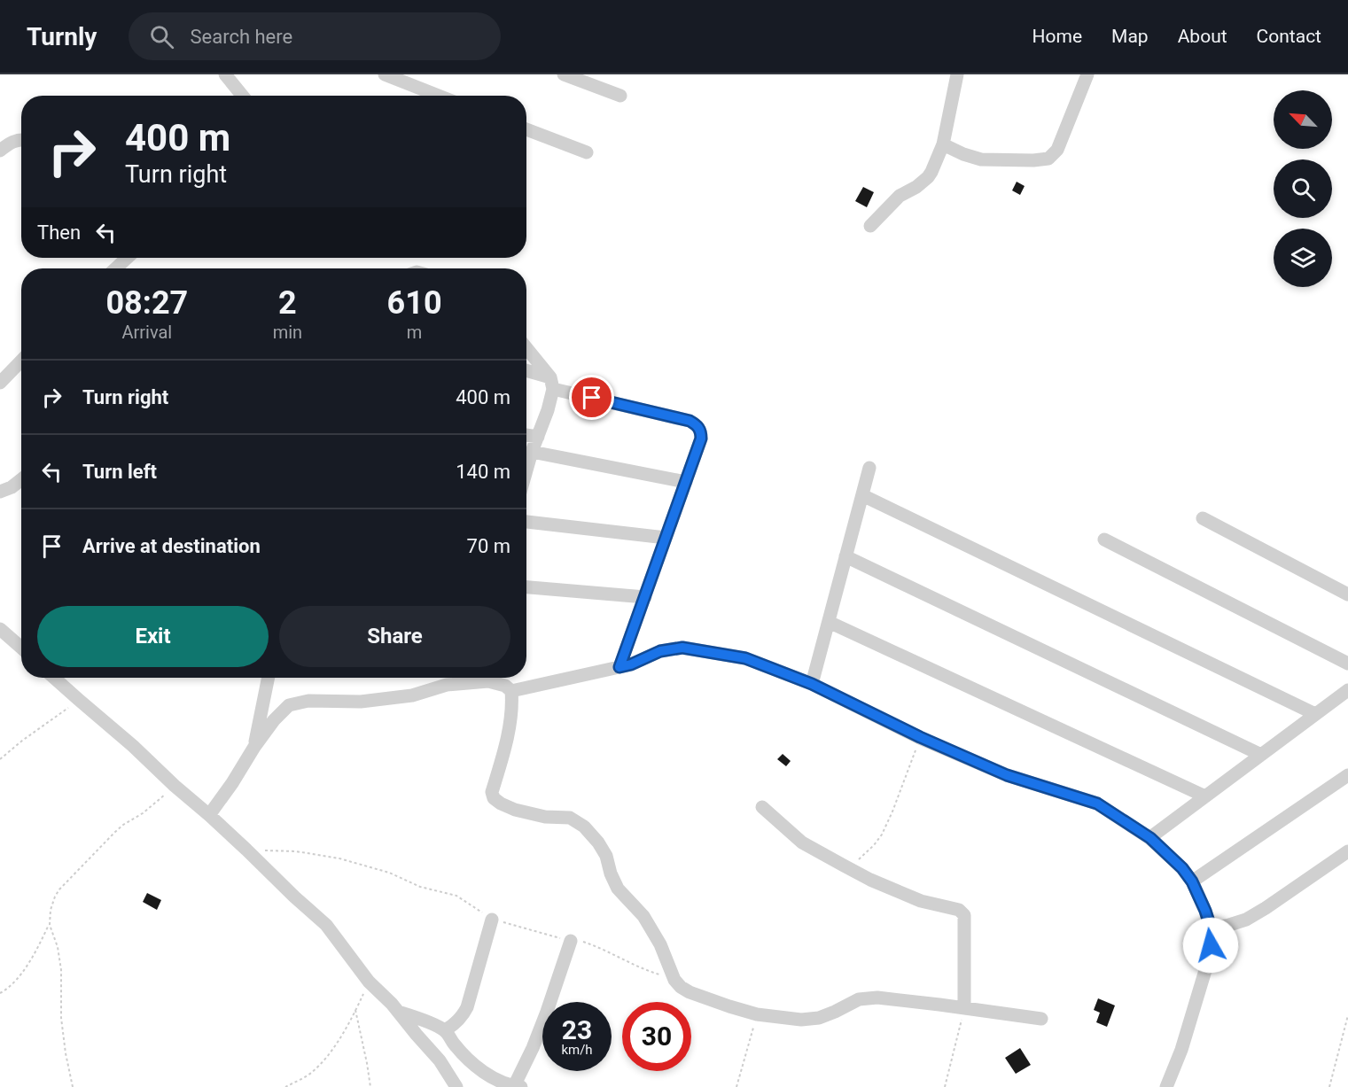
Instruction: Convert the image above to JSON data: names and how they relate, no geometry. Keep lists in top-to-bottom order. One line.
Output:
{"north":"top left","page":{"header":"Turnly","search":"Search here","nav":["Home","Map","About","Contact"],"turn":["400 m","Turn right"],"then":"Then","eta":["08:27","Arrival","2","min","610","m"],"list":[{"name":"Turn right","value":"400 m"},{"name":"Turn left","value":"140 m"},{"name":"Arrive at destination","value":"70 m"}],"buttons":["Exit","Share"],"speed":"23 km/h","limit":"30"}}
